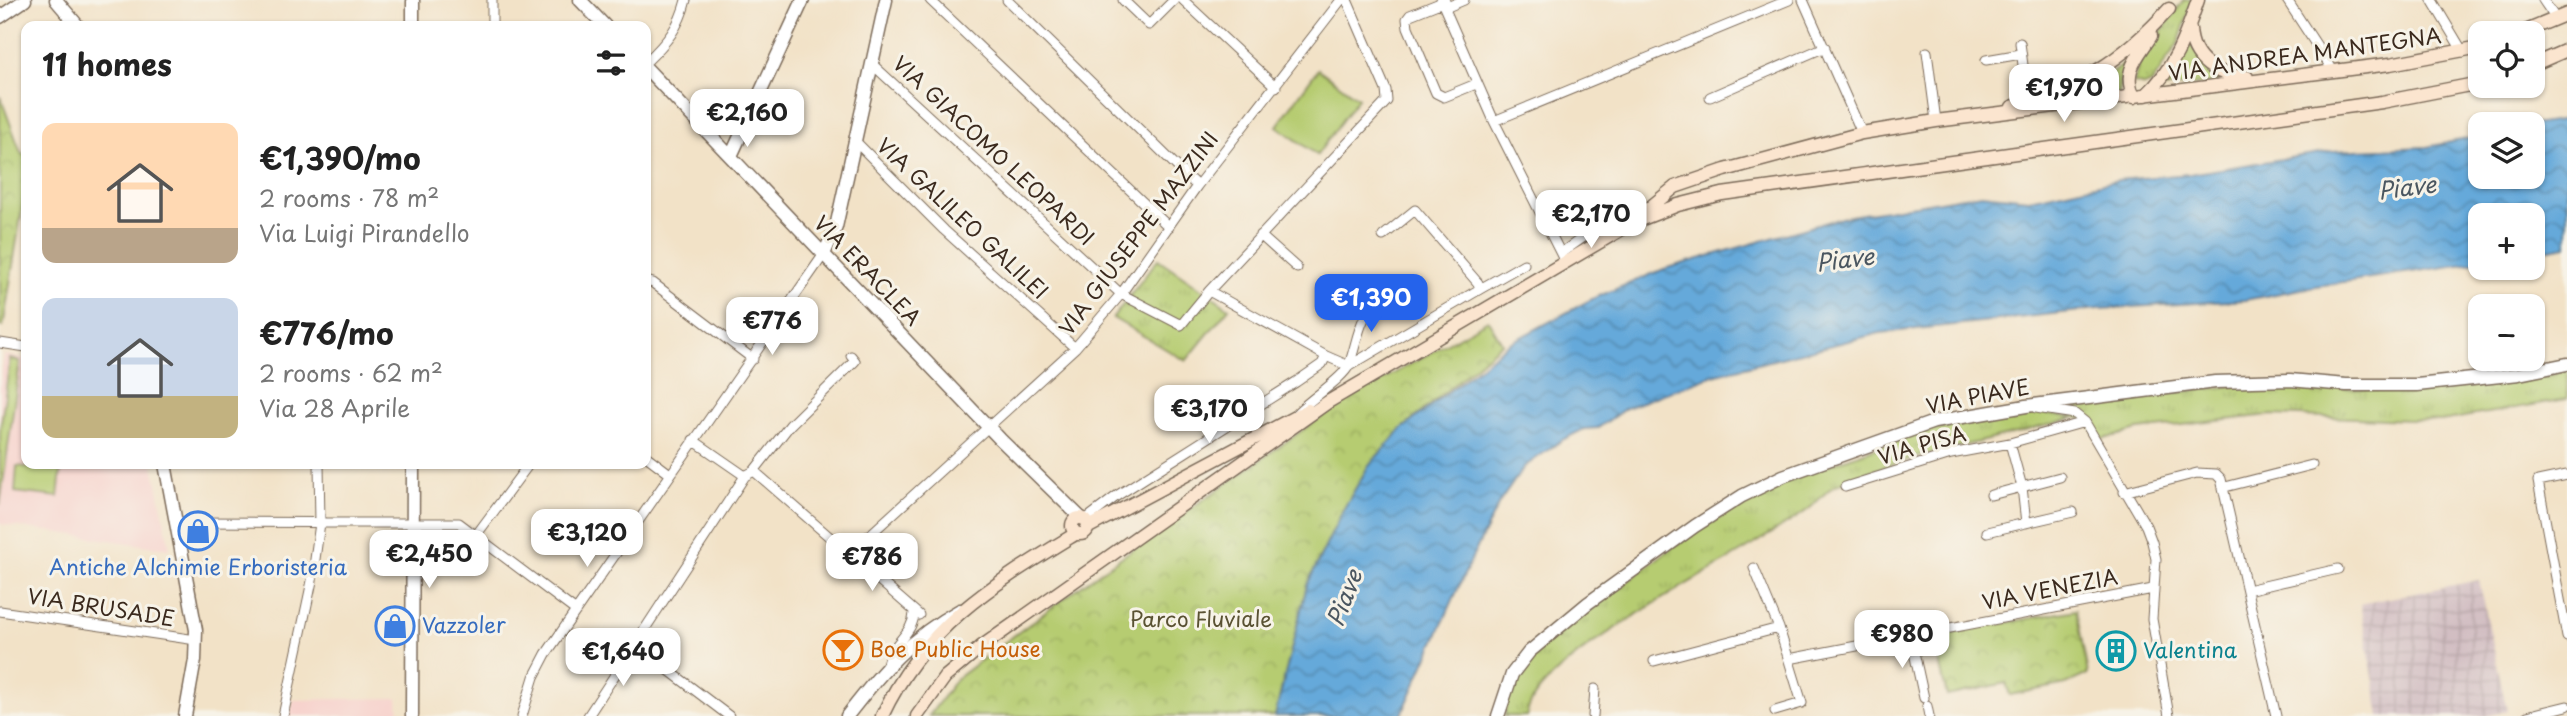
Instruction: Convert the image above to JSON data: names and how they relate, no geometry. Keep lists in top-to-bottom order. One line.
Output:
{"streets":{"main road":["VIA ANDREA MANTEGNA"],"street":["VIA GIACOMO LEOPARDI","VIA GALILEO GALILEI","VIA GIUSEPPE MAZZINI","VIA ERACLEA","VIA PIAVE","VIA PISA","VIA VENEZIA","VIA BRUSADE"]},"crossings":[["VIA GIACOMO LEOPARDI","VIA GIUSEPPE MAZZINI"],["VIA GALILEO GALILEI","VIA GIUSEPPE MAZZINI"],["VIA GIUSEPPE MAZZINI","VIA ERACLEA"]],"water":["Piave"],"parks":["Parco Fluviale"],"places":{"shop":["Antiche Alchimie Erboristeria","Vazzoler"],"bar":["Boe Public House"],"building":["Valentina"]},"page":{"map_buttons":["+","−"],"heading":"11 homes","price":["€1,970","€2,160","€2,170","€1,390","€776","€3,170","€3,120","€2,450","€786","€980","€1,640"],"list":[{"name":"€1,390/mo","note":"2 rooms · 78 m² · Via Luigi Pirandello"},{"name":"€776/mo","note":"2 rooms · 62 m² · Via 28 Aprile"}]}}
